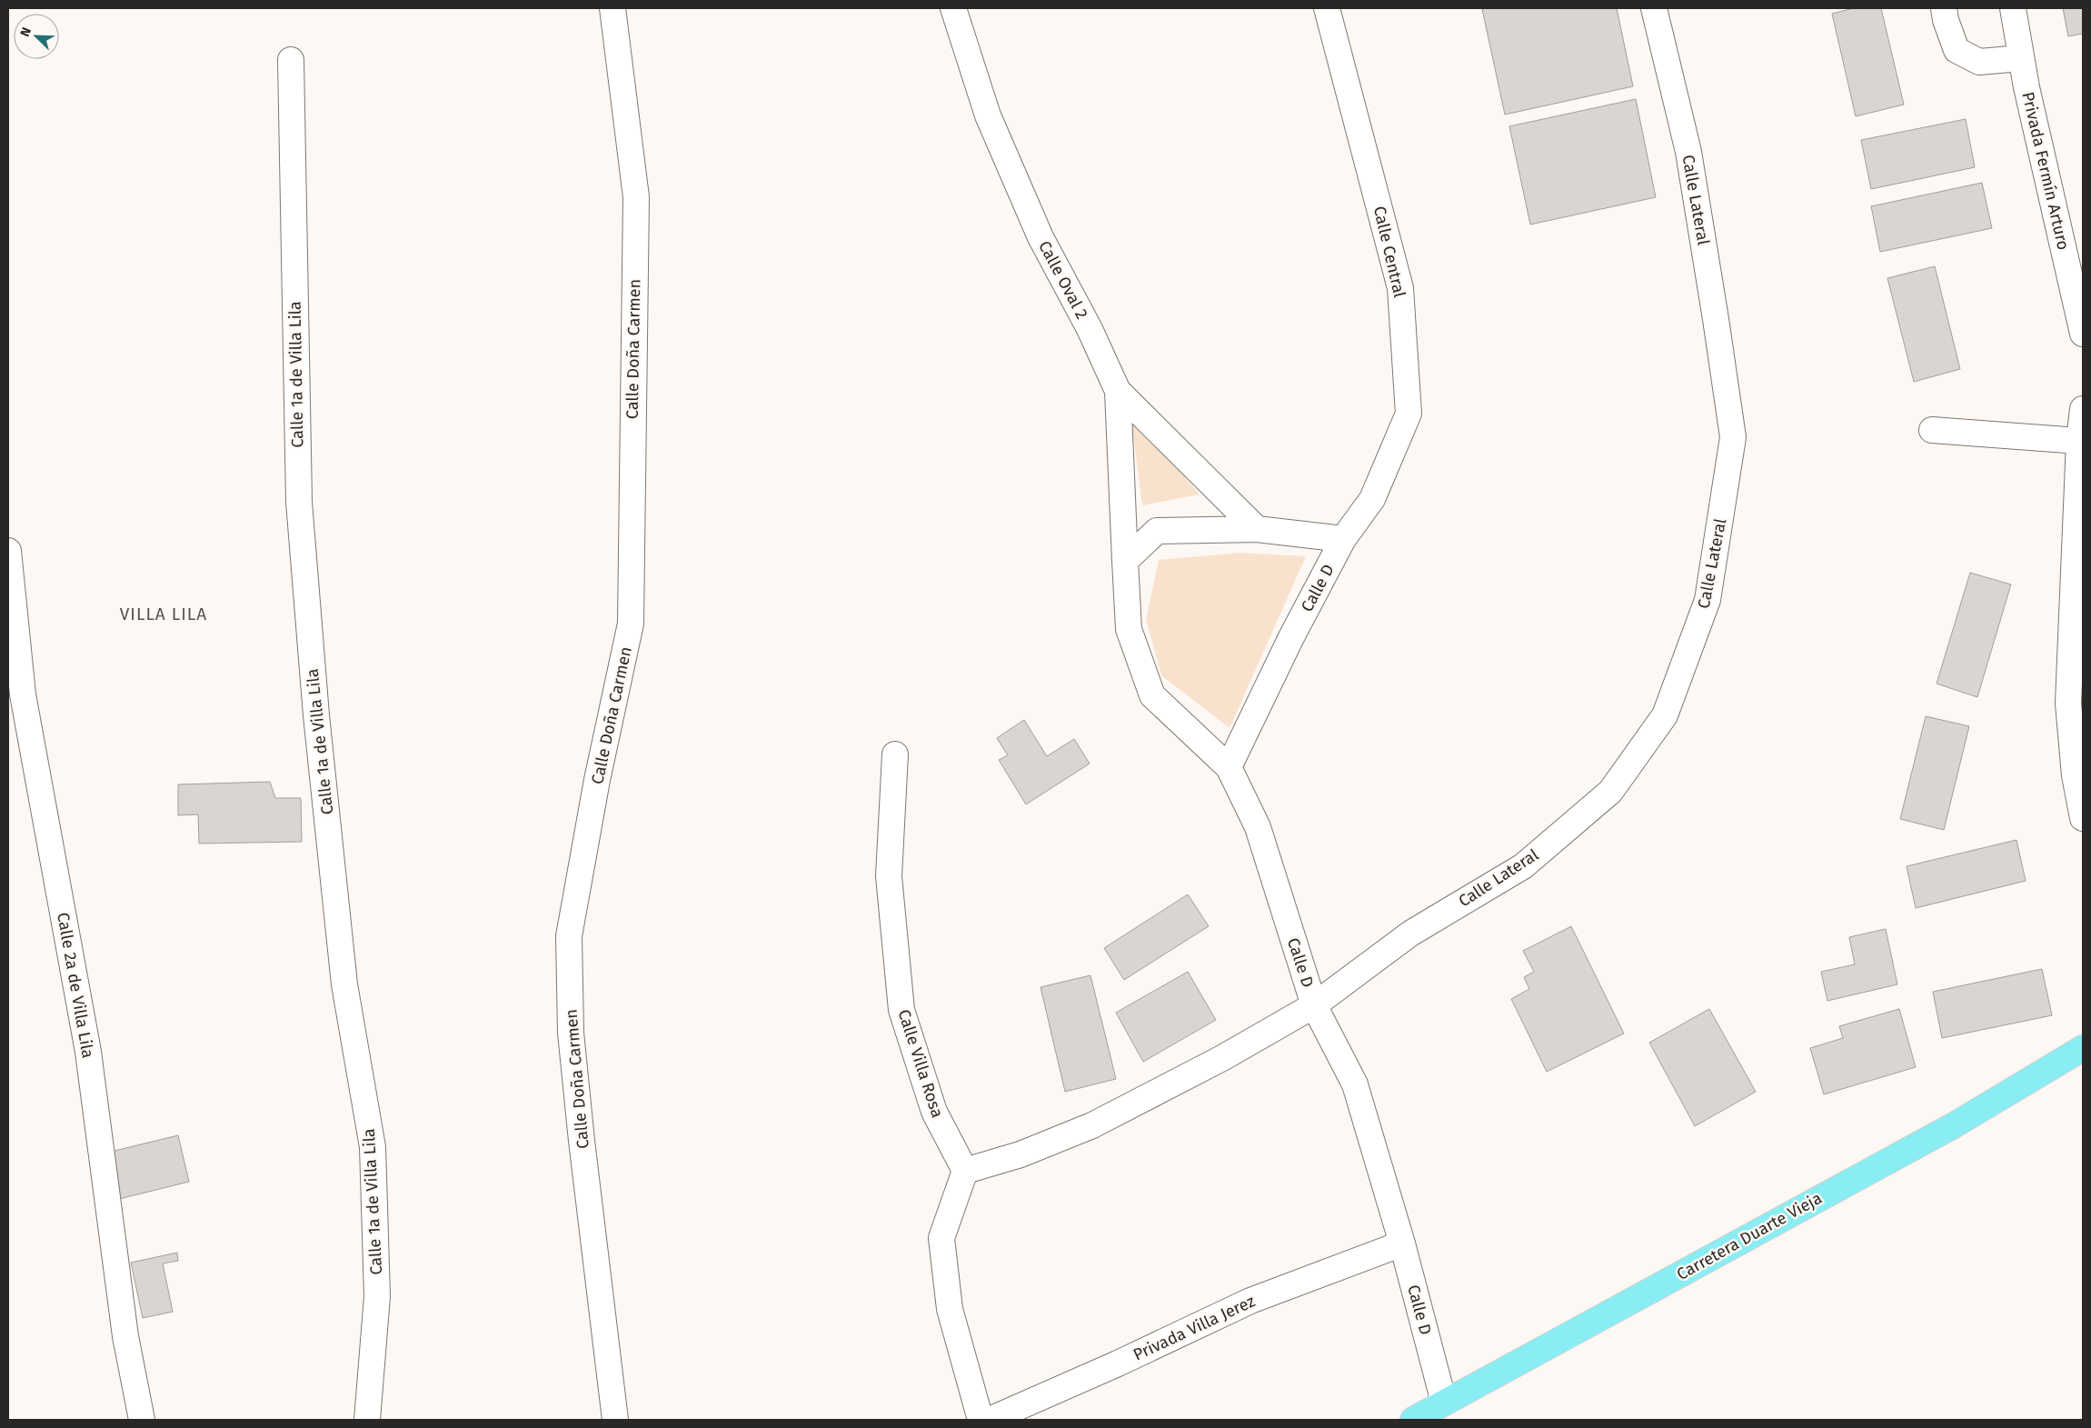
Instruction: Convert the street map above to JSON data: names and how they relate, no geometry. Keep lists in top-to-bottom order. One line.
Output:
{"streets":{"main road":["Carretera Duarte Vieja"],"street":["Privada Fermín Arturo","Calle Lateral","Calle Central","Calle Oval 2","Calle Doña Carmen","Calle 1a de Villa Lila","Calle D","Calle 2a de Villa Lila","Calle Villa Rosa","Privada Villa Jerez"]},"crossings":[["Calle Lateral","Calle D"],["Calle Central","Calle D"],["Calle Oval 2","Calle D"],["Calle D","Carretera Duarte Vieja"],["Calle D","Privada Villa Jerez"]],"districts":["VILLA LILA"],"north":"top left"}
